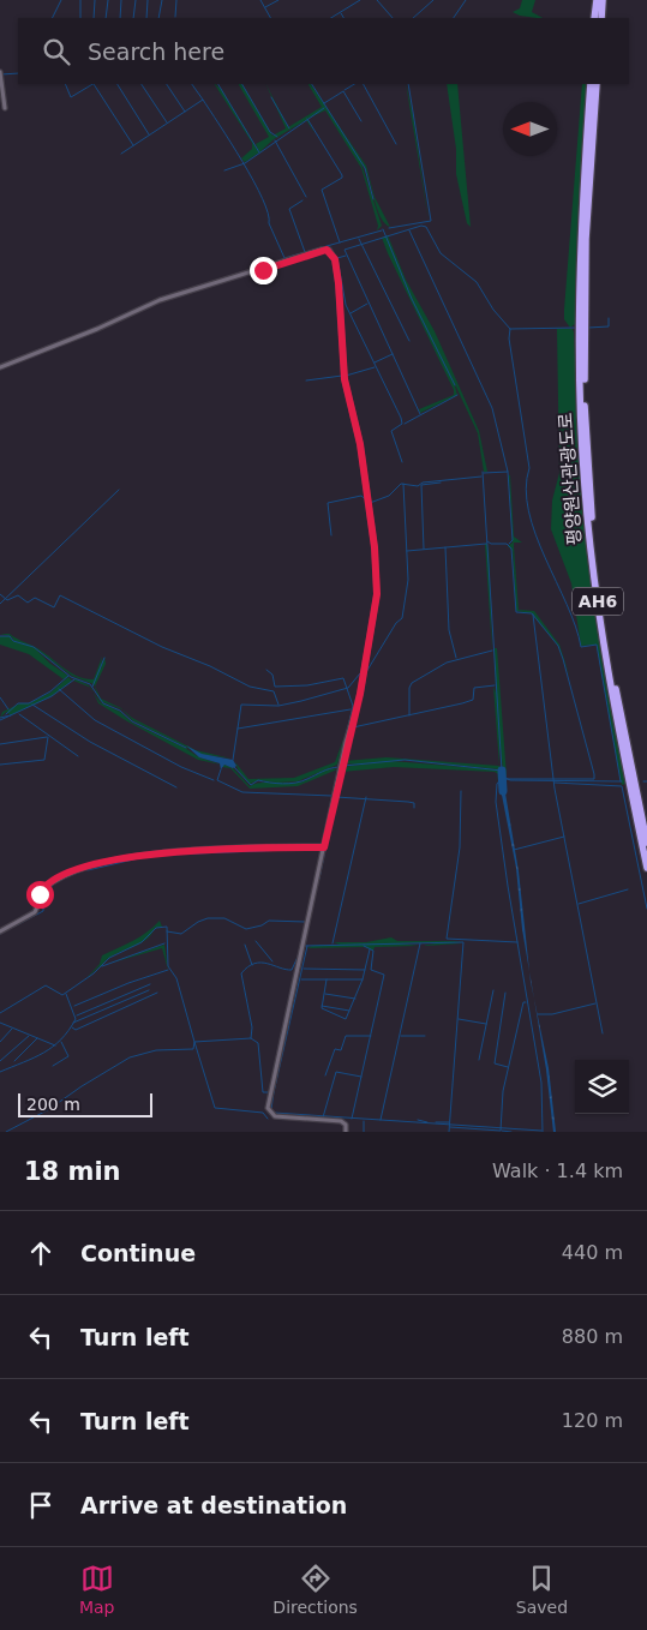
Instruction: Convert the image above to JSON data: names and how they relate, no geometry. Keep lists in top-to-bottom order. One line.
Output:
{"streets":{"highway":["평양원산관광도로","AH6"]},"scale_bar":"200 m","north":"left","page":{"search":"Search here","scale":"200 m","heading":["18 min","Walk · 1.4 km"],"list":[["Continue","440 m"],["Turn left","880 m"],["Turn left","120 m"],"Arrive at destination"],"nav":["Map","Directions","Saved"]}}
